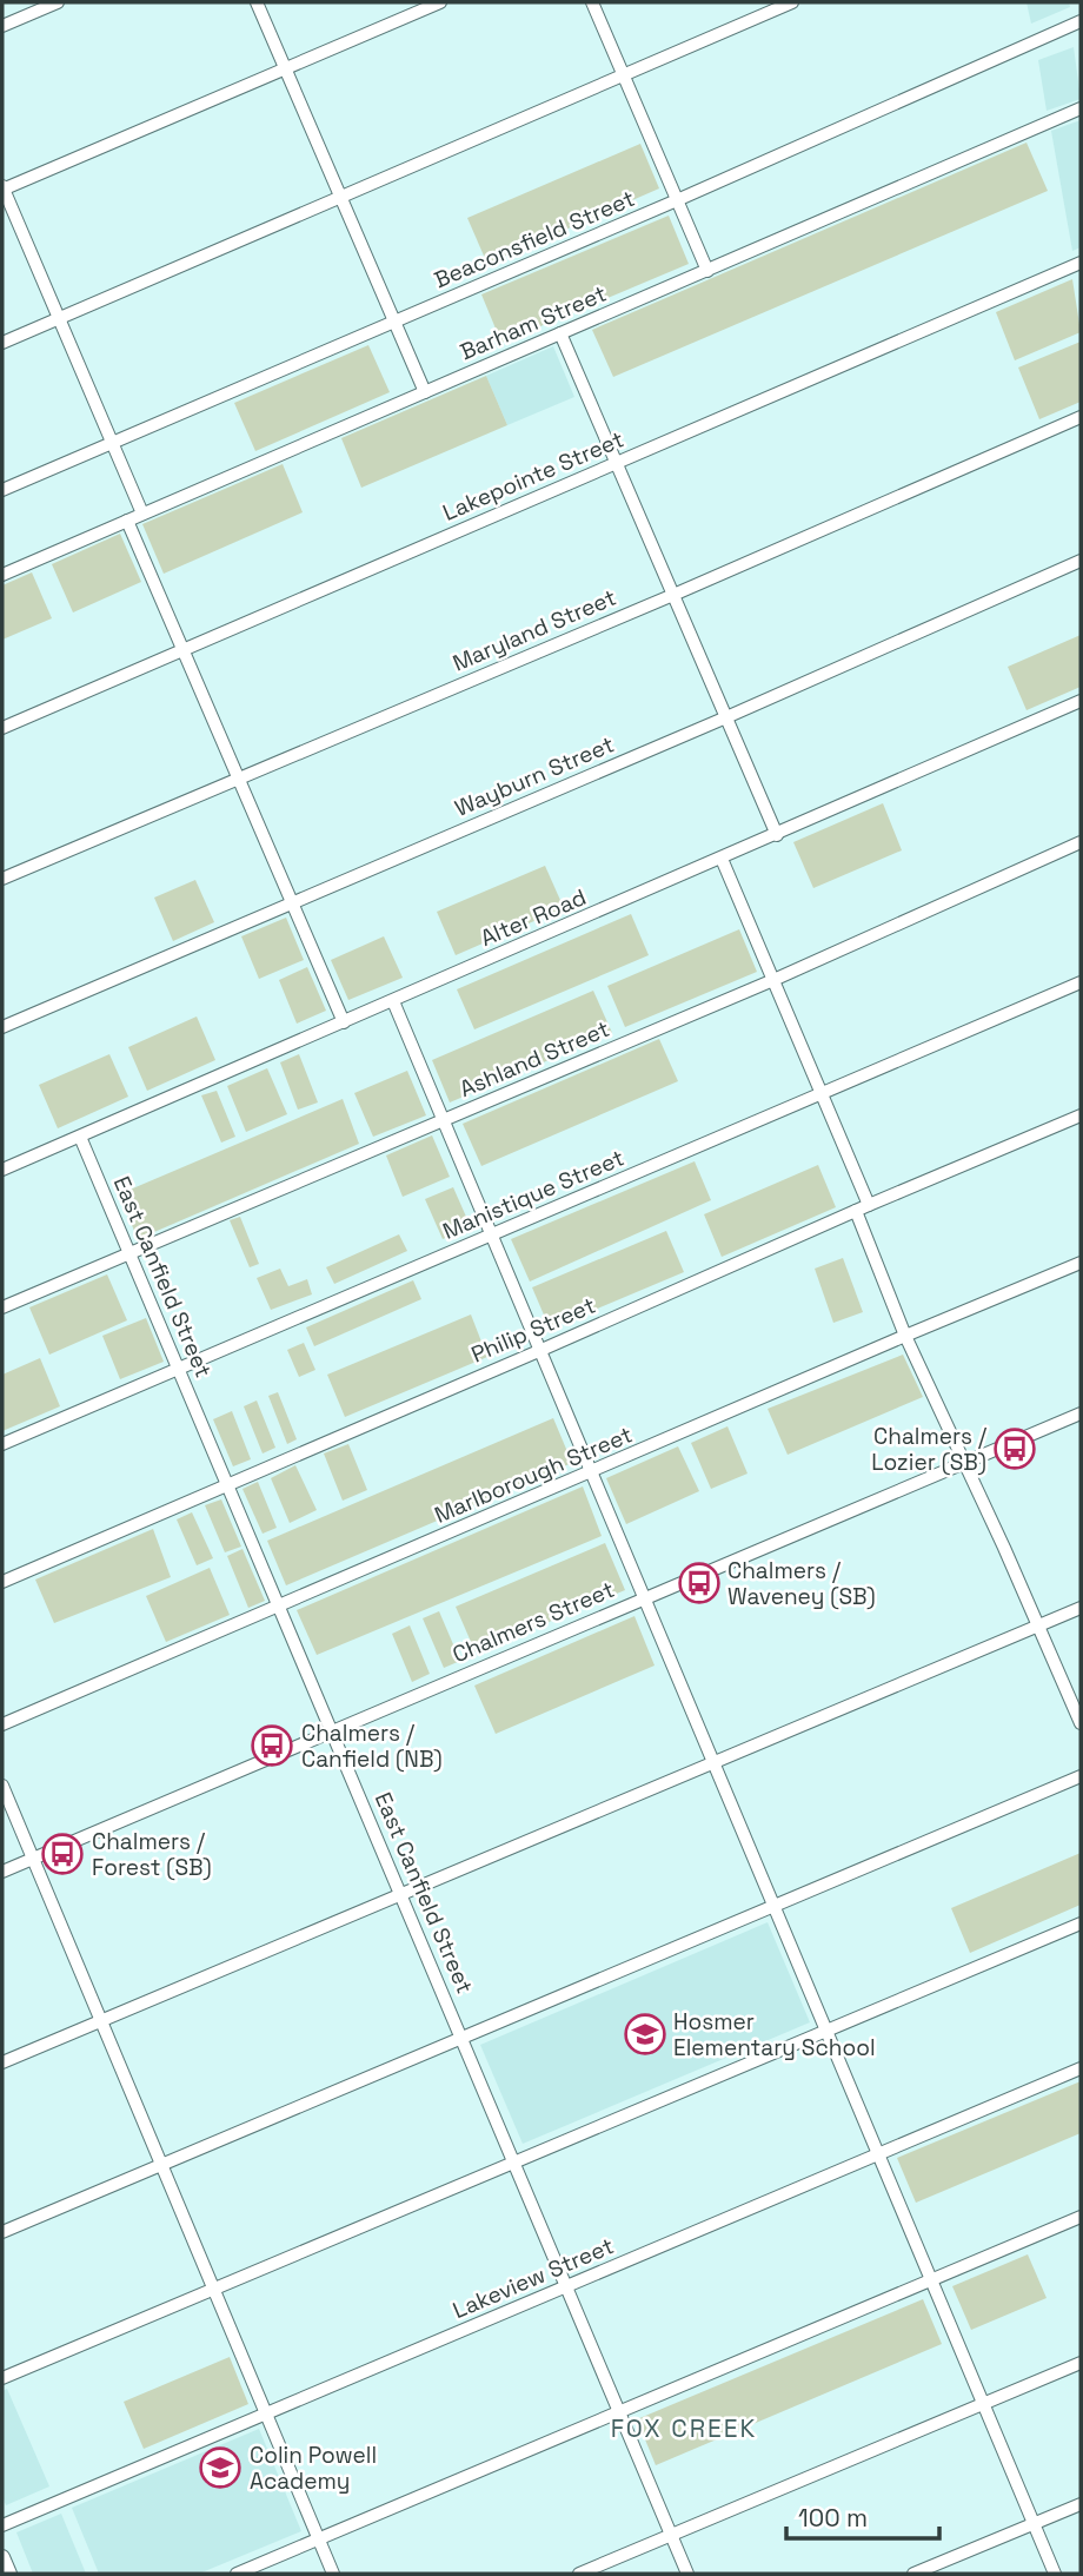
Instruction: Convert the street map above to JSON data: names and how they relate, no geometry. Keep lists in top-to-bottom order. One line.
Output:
{"streets":{"street":["Beaconsfield Street","Barham Street","Lakepointe Street","Maryland Street","Wayburn Street","Alter Road","Ashland Street","Manistique Street","East Canfield Street","Philip Street","Marlborough Street","Chalmers Street","Lakeview Street"]},"crossings":[["Alter Road","East Canfield Street"],["Ashland Street","East Canfield Street"],["Manistique Street","East Canfield Street"],["East Canfield Street","Philip Street"],["East Canfield Street","Marlborough Street"],["East Canfield Street","Chalmers Street"],["East Canfield Street","Lakeview Street"]],"districts":["FOX CREEK"],"places":{"bus stop":["Chalmers / Lozier (SB)","Chalmers / Waveney (SB)","Chalmers / Canfield (NB)","Chalmers / Forest (SB)"],"school or university":["Hosmer Elementary School","Colin Powell Academy"]},"scale_bar":"100 m"}
